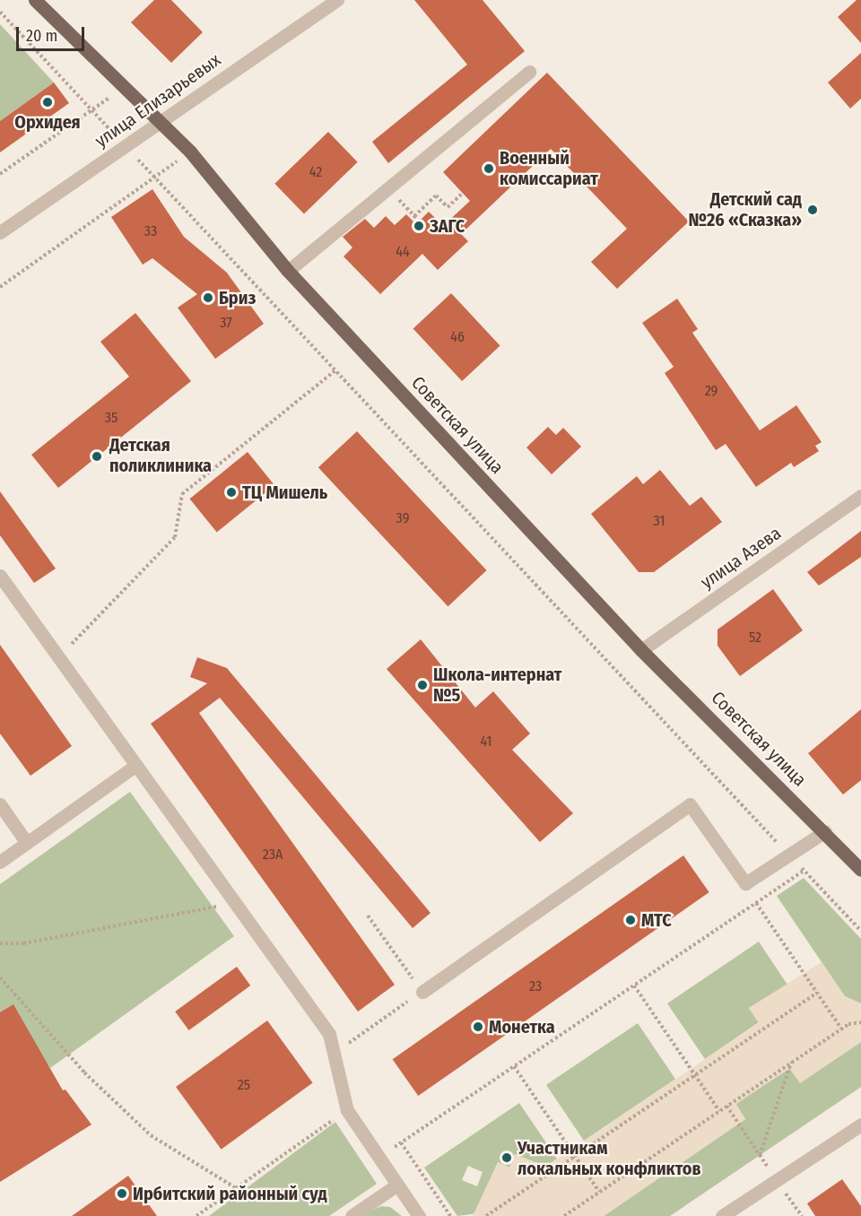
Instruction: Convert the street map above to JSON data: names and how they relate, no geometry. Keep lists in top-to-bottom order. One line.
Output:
{"streets":{"main road":["Советская улица"],"street":["улица Елизарьевых","улица Азева"]},"crossings":[["улица Елизарьевых","Советская улица"],["Советская улица","улица Азева"]],"places":["Орхидея","Военный комиссариат","Детский сад №26 «Сказка»","ЗАГС","Бриз","Детская поликлиника","ТЦ Мишель","Школа-интернат №5","МТС","Монетка","Участникам локальных конфликтов","Ирбитский районный суд"],"house_numbers":["42","33","44","37","46","29","35","39","31","52","41","23А","23","25"],"scale_bar":"20 m"}
